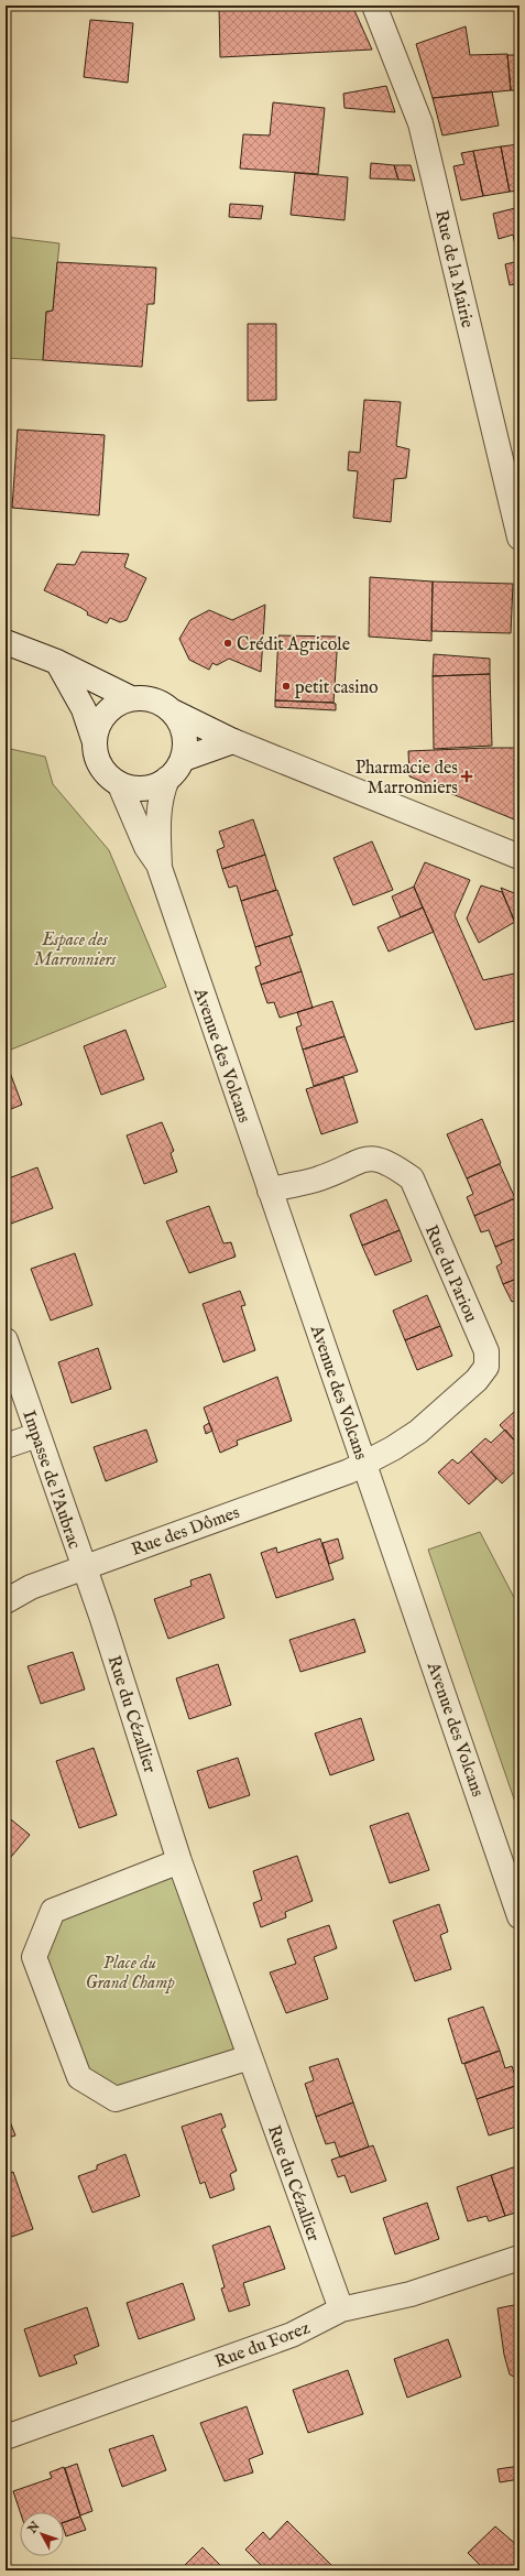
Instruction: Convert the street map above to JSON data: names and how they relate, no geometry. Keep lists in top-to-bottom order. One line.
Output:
{"streets":{"street":["Rue de la Mairie","Avenue des Volcans","Rue du Pariou","Impasse de l'Aubrac","Rue des Dômes","Rue du Cézallier","Rue du Forez"]},"crossings":[["Avenue des Volcans","Rue du Pariou"],["Avenue des Volcans","Rue des Dômes"],["Rue du Pariou","Rue des Dômes"],["Impasse de l'Aubrac","Rue des Dômes"],["Impasse de l'Aubrac","Rue du Cézallier"],["Rue des Dômes","Rue du Cézallier"],["Rue du Cézallier","Rue du Forez"]],"parks":["Espace des Marronniers","Place du Grand Champ"],"places":{"other":["Crédit Agricole","petit casino"],"health":["Pharmacie des Marronniers"]},"north":"top left"}
